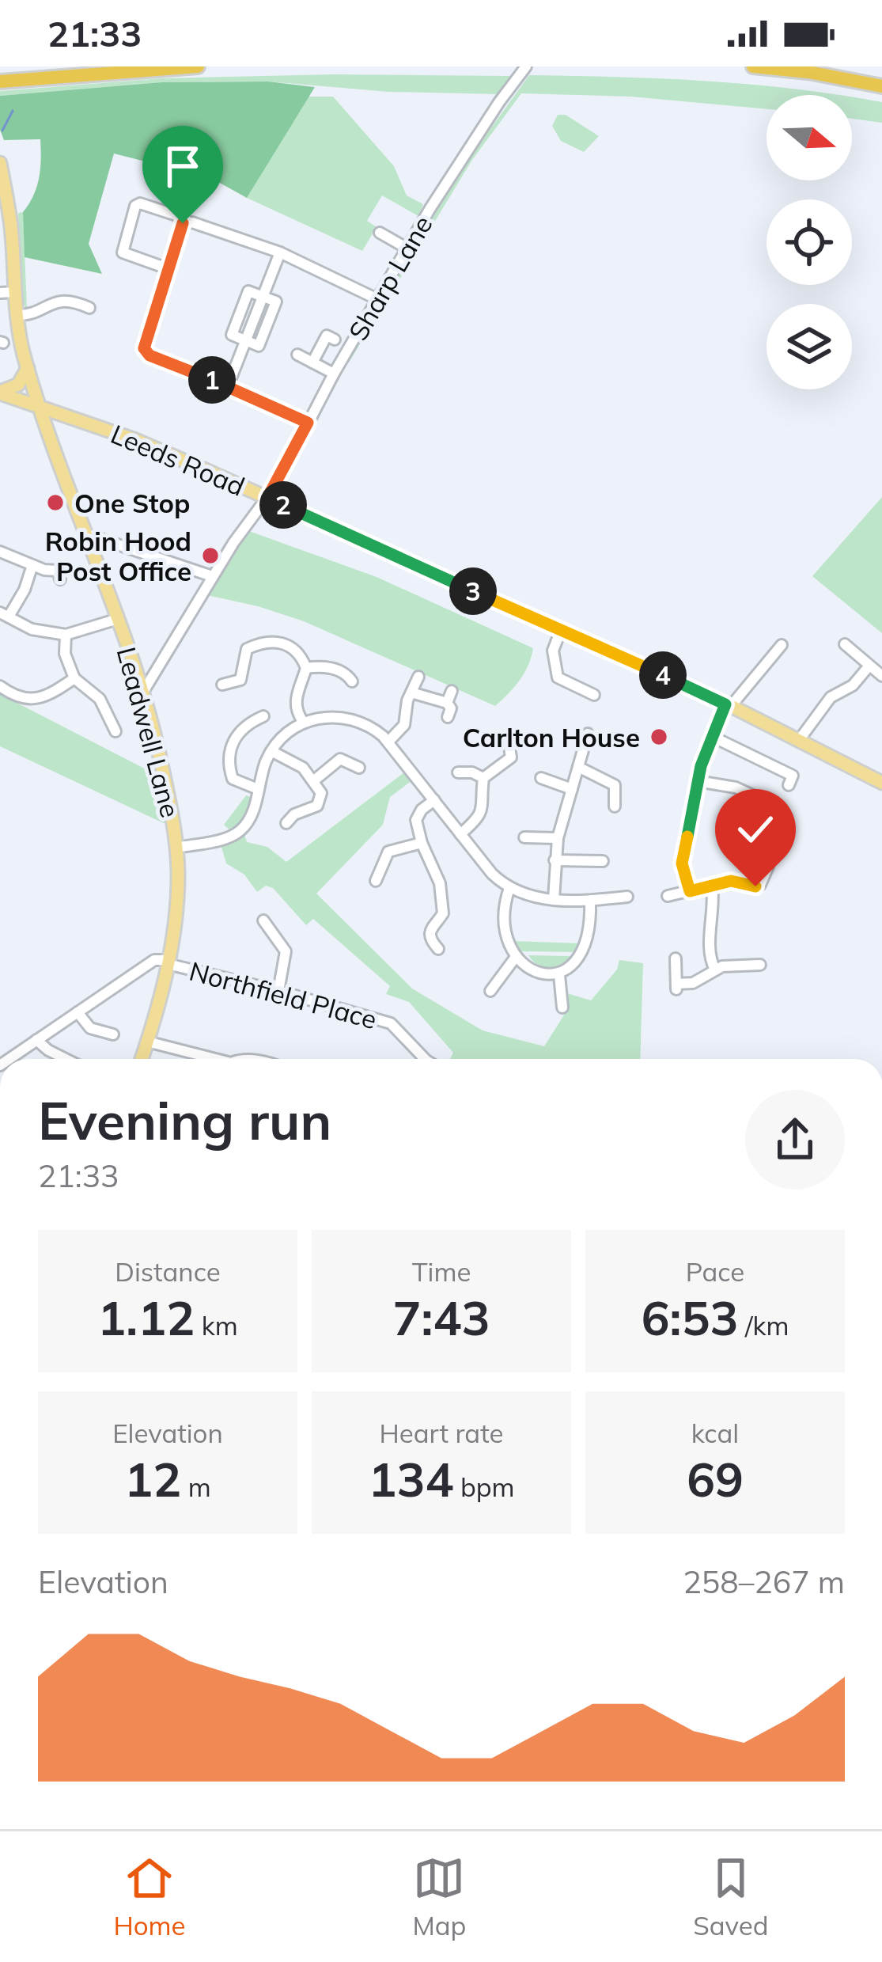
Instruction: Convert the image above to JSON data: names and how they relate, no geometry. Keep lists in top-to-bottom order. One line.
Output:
{"streets":{"main road":["Leeds Road","Leadwell Lane"],"street":["Sharp Lane","Northfield Place"]},"crossings":[["Sharp Lane","Leeds Road"],["Sharp Lane","Leadwell Lane"],["Leeds Road","Leadwell Lane"],["Leadwell Lane","Northfield Place"]],"places":["One Stop","Robin Hood Post Office","Carlton House"],"north":"right","page":{"status":"21:33","pins":["1","2","3","4"],"heading":["Evening run","21:33"],"stats":[["Distance","1.12 km"],["Time","7:43"],["Pace","6:53 /km"],["Elevation","12 m"],["Heart rate","134 bpm"],["kcal","69"]],"chart":["Elevation","258–267 m"],"tabs":["Home","Map","Saved"]}}
